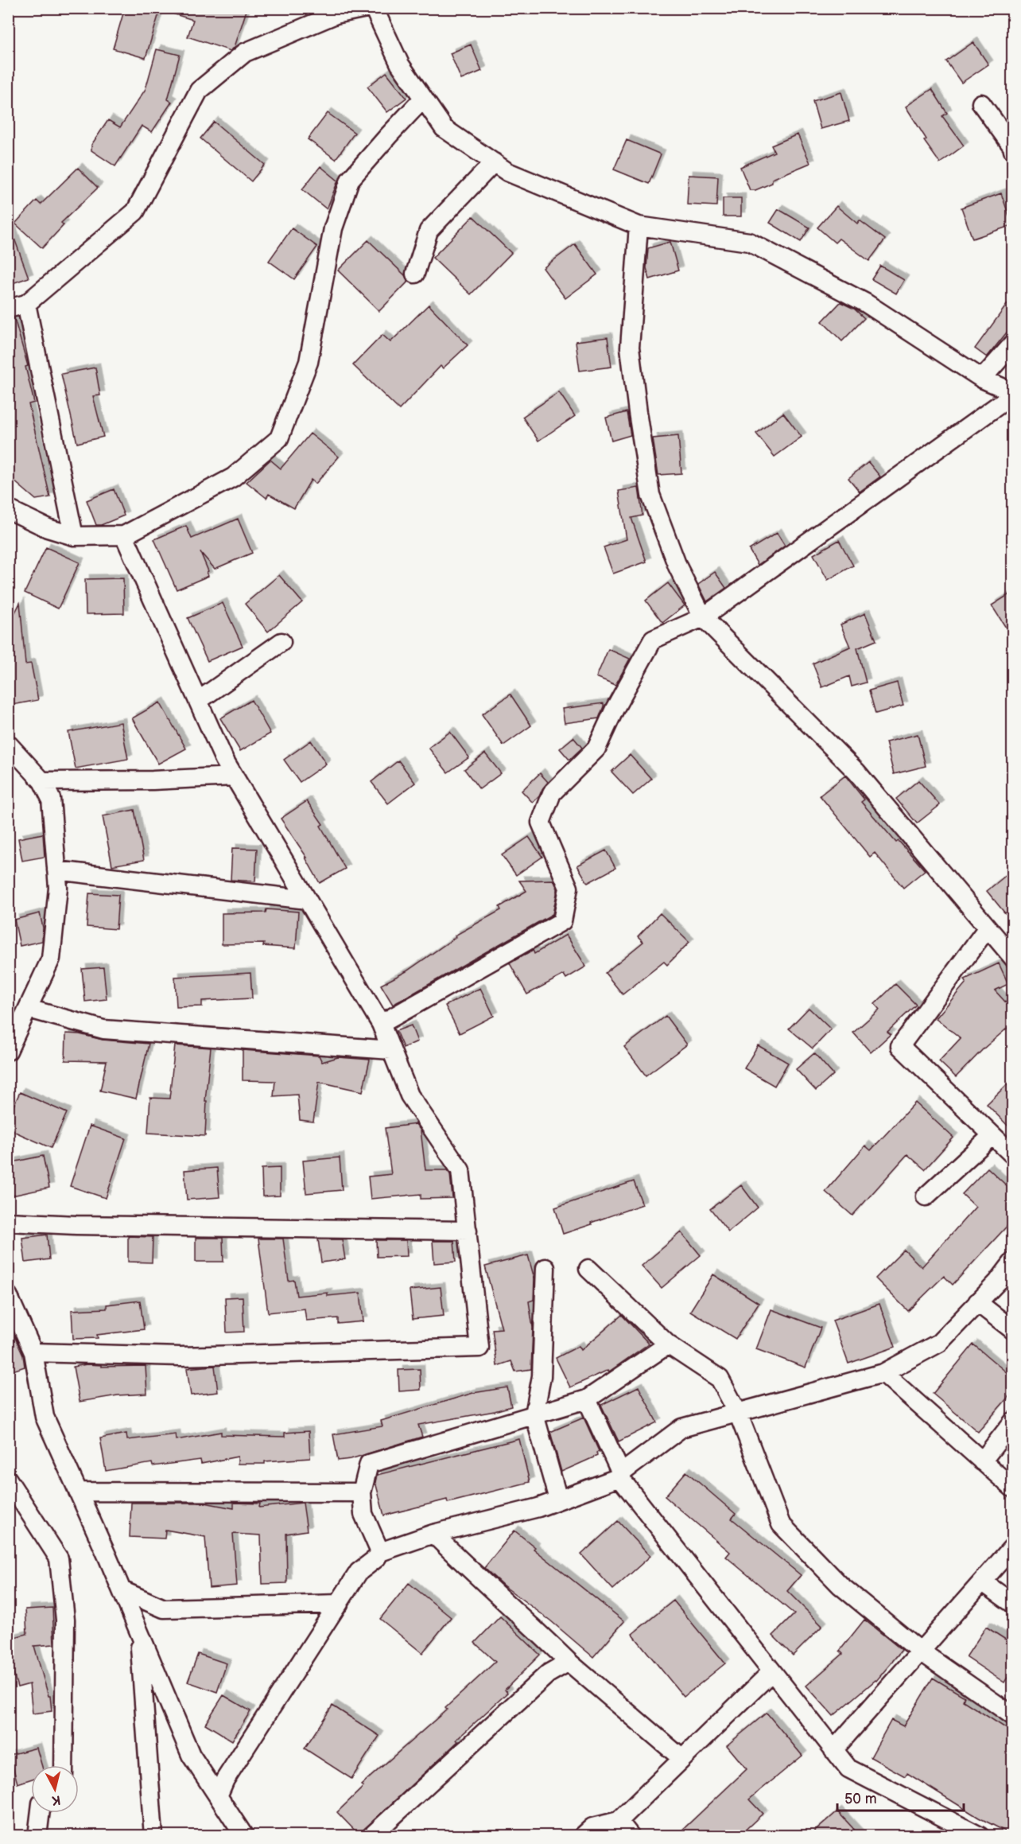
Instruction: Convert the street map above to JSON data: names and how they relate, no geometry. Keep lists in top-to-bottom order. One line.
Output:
{"scale_bar":"50 m","north":"bottom"}
